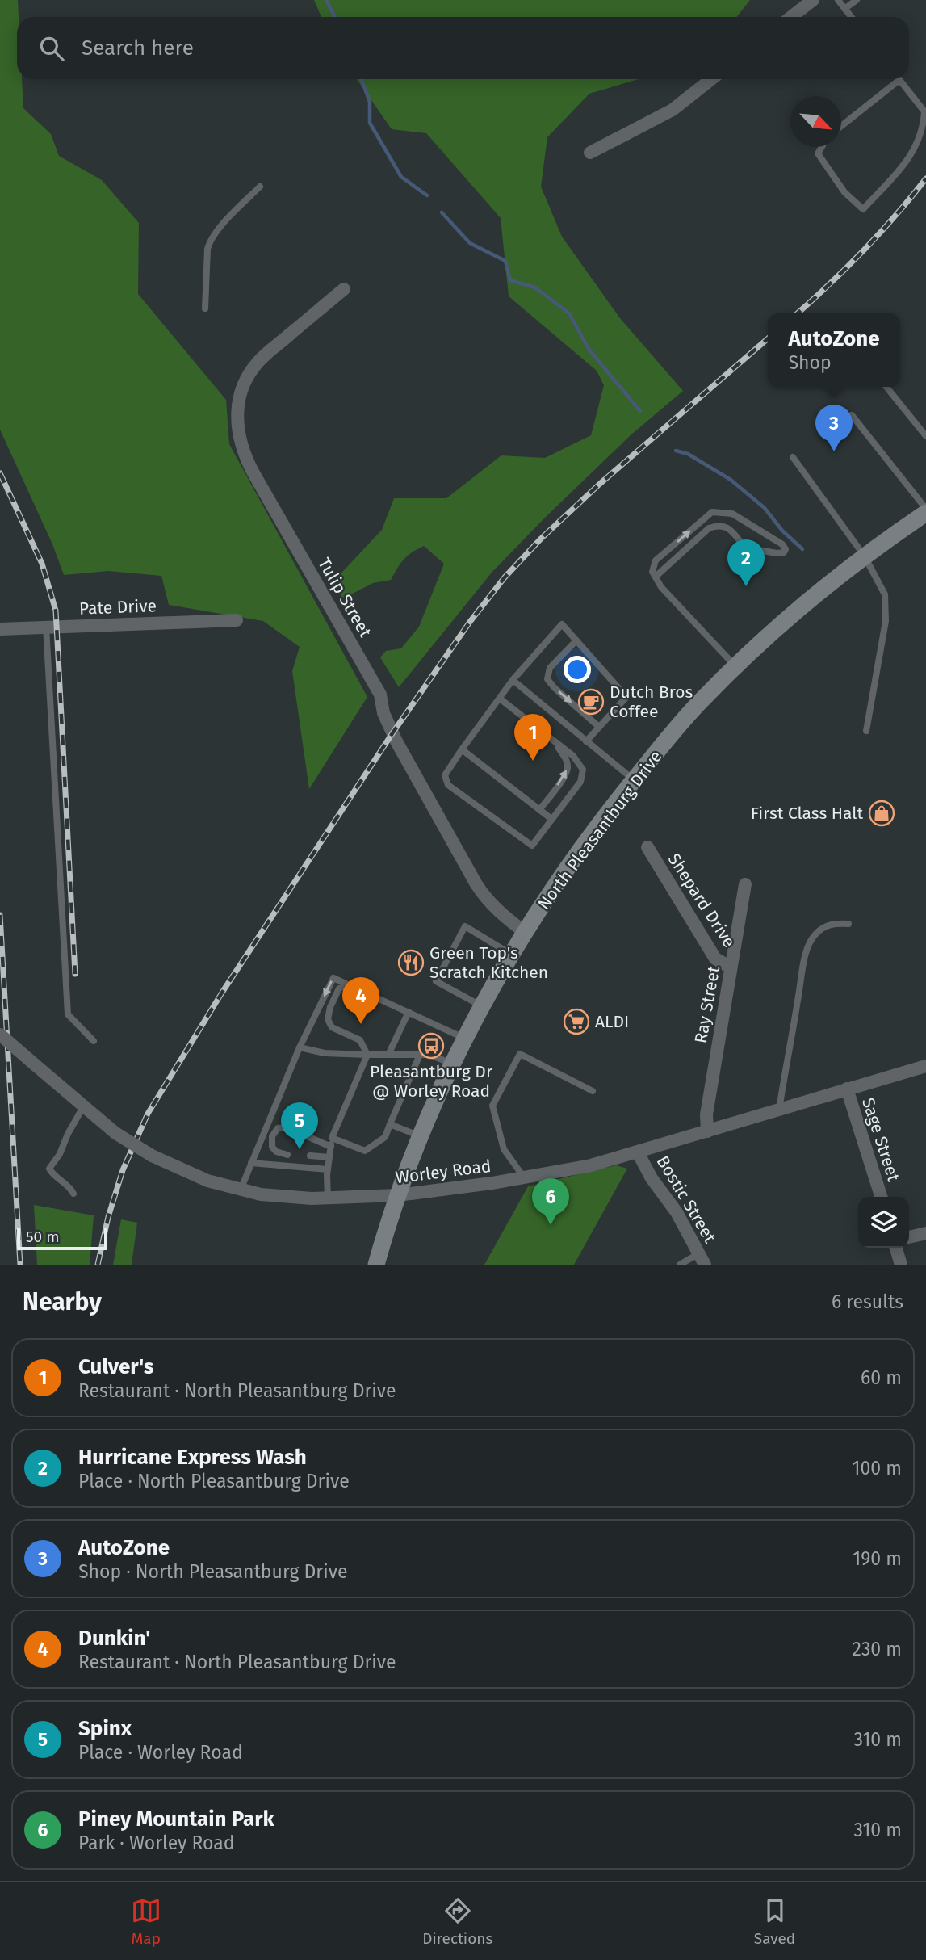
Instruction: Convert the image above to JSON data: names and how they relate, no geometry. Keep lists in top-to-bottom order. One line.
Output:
{"streets":{"main road":["North Pleasantburg Drive"],"street":["Tulip Street","Pate Drive","Shepard Drive","Ray Street","Sage Street","Worley Road","Bostic Street"]},"crossings":[["Tulip Street","North Pleasantburg Drive"],["North Pleasantburg Drive","Worley Road"],["Shepard Drive","Ray Street"],["Ray Street","Worley Road"],["Sage Street","Worley Road"],["Worley Road","Bostic Street"]],"places":{"cafe":["Dutch Bros Coffee"],"shop":["First Class Halt"],"restaurant":["Green Top's Scratch Kitchen"],"supermarket":["ALDI"],"bus stop":["Pleasantburg Dr @ Worley Road"]},"scale_bar":"50 m","north":"bottom right","page":{"search":"Search here","popup":["AutoZone","Shop"],"pins":["3","2","1","4","5","6"],"scale":"50 m","heading":["Nearby","6 results"],"list":[{"mark":"1","name":"Culver's","note":"Restaurant · North Pleasantburg Drive","value":"60 m"},{"mark":"2","name":"Hurricane Express Wash","note":"Place · North Pleasantburg Drive","value":"100 m"},{"mark":"3","name":"AutoZone","note":"Shop · North Pleasantburg Drive","value":"190 m"},{"mark":"4","name":"Dunkin'","note":"Restaurant · North Pleasantburg Drive","value":"230 m"},{"mark":"5","name":"Spinx","note":"Place · Worley Road","value":"310 m"},{"mark":"6","name":"Piney Mountain Park","note":"Park · Worley Road","value":"310 m"}],"nav":["Map","Directions","Saved"]}}
